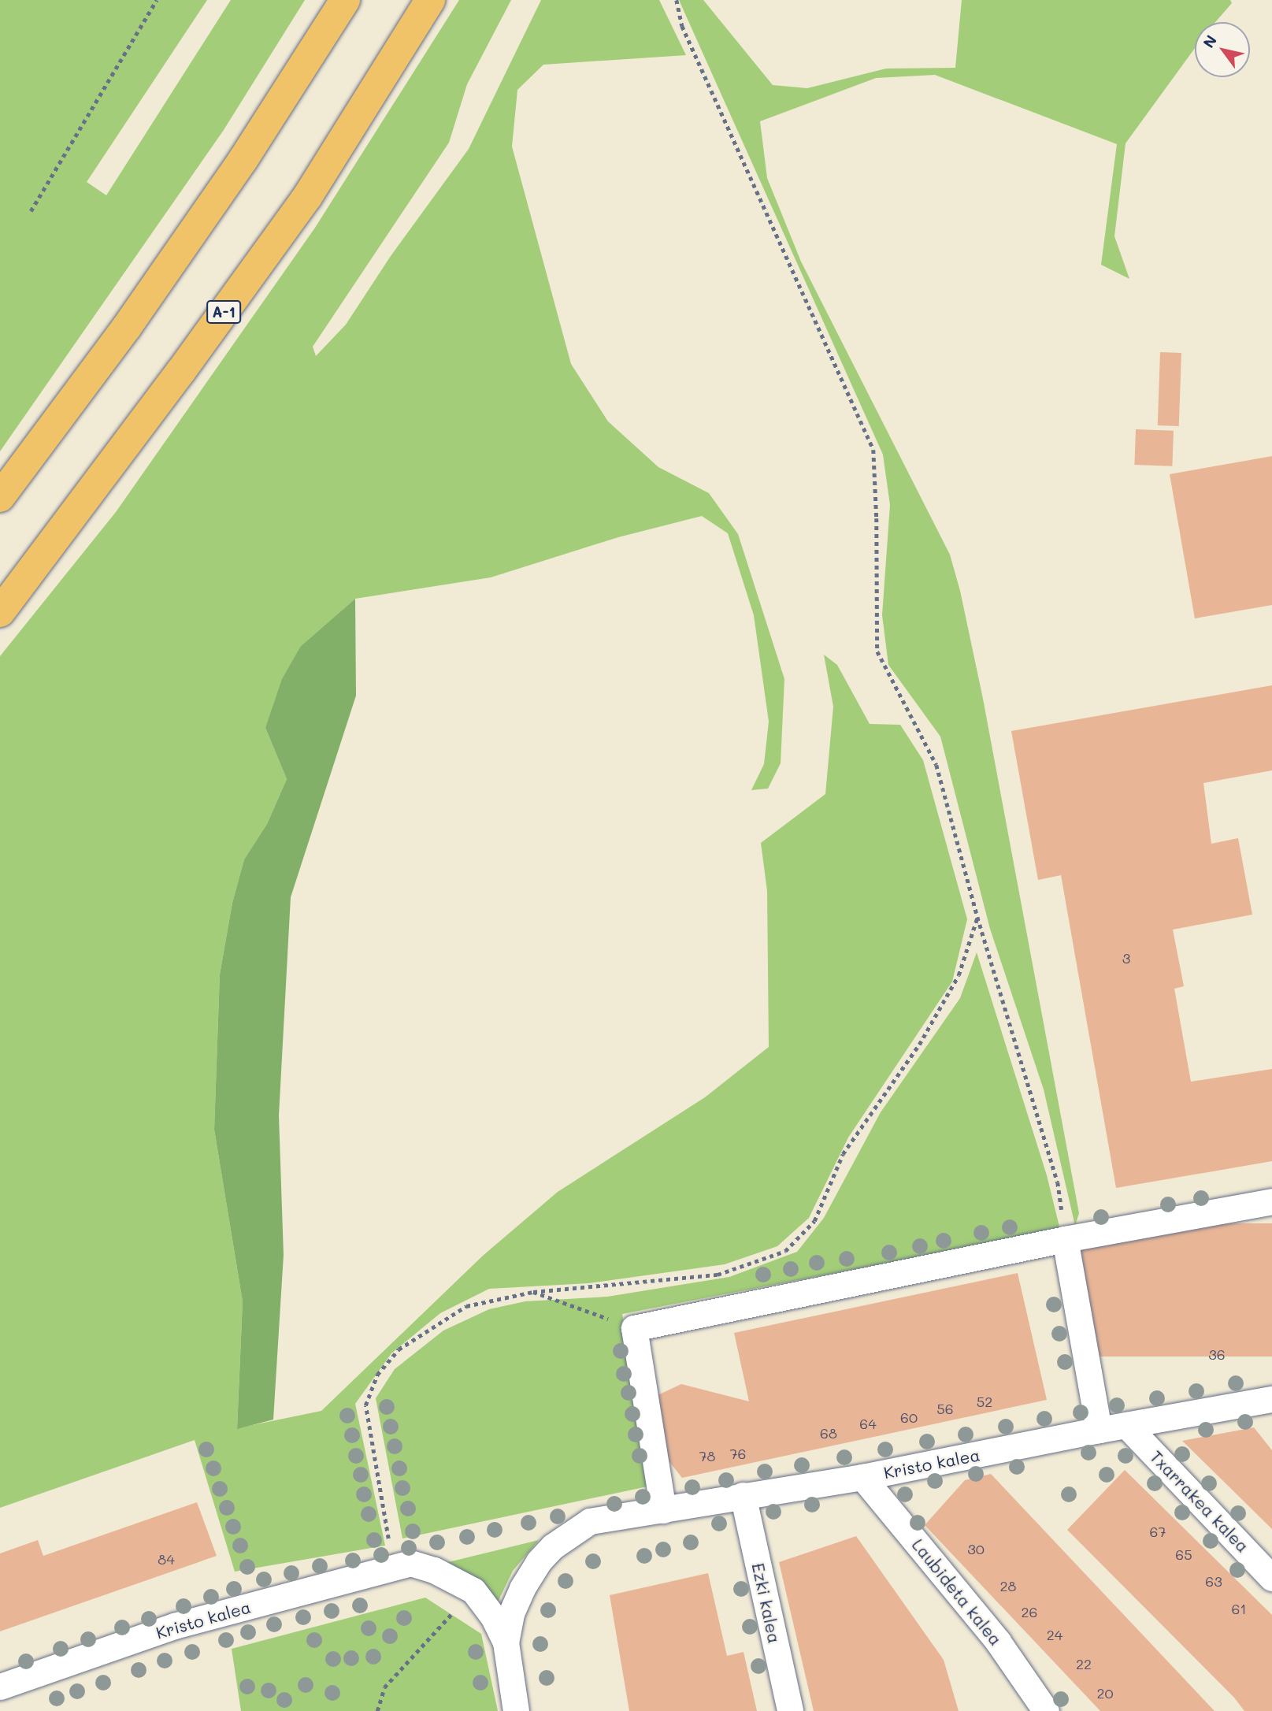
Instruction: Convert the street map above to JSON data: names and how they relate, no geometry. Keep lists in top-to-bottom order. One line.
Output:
{"streets":{"highway":["A-1"],"street":["Kristo kalea","Txarrakea kalea","Laubideta kalea","Ezki kalea"]},"crossings":[["Kristo kalea","Txarrakea kalea"],["Kristo kalea","Laubideta kalea"],["Kristo kalea","Ezki kalea"]],"house_numbers":["3","36","52","56","60","64","68","76","78","67","30","65","84","63","28","61","26","24","22","20"],"north":"top left"}
